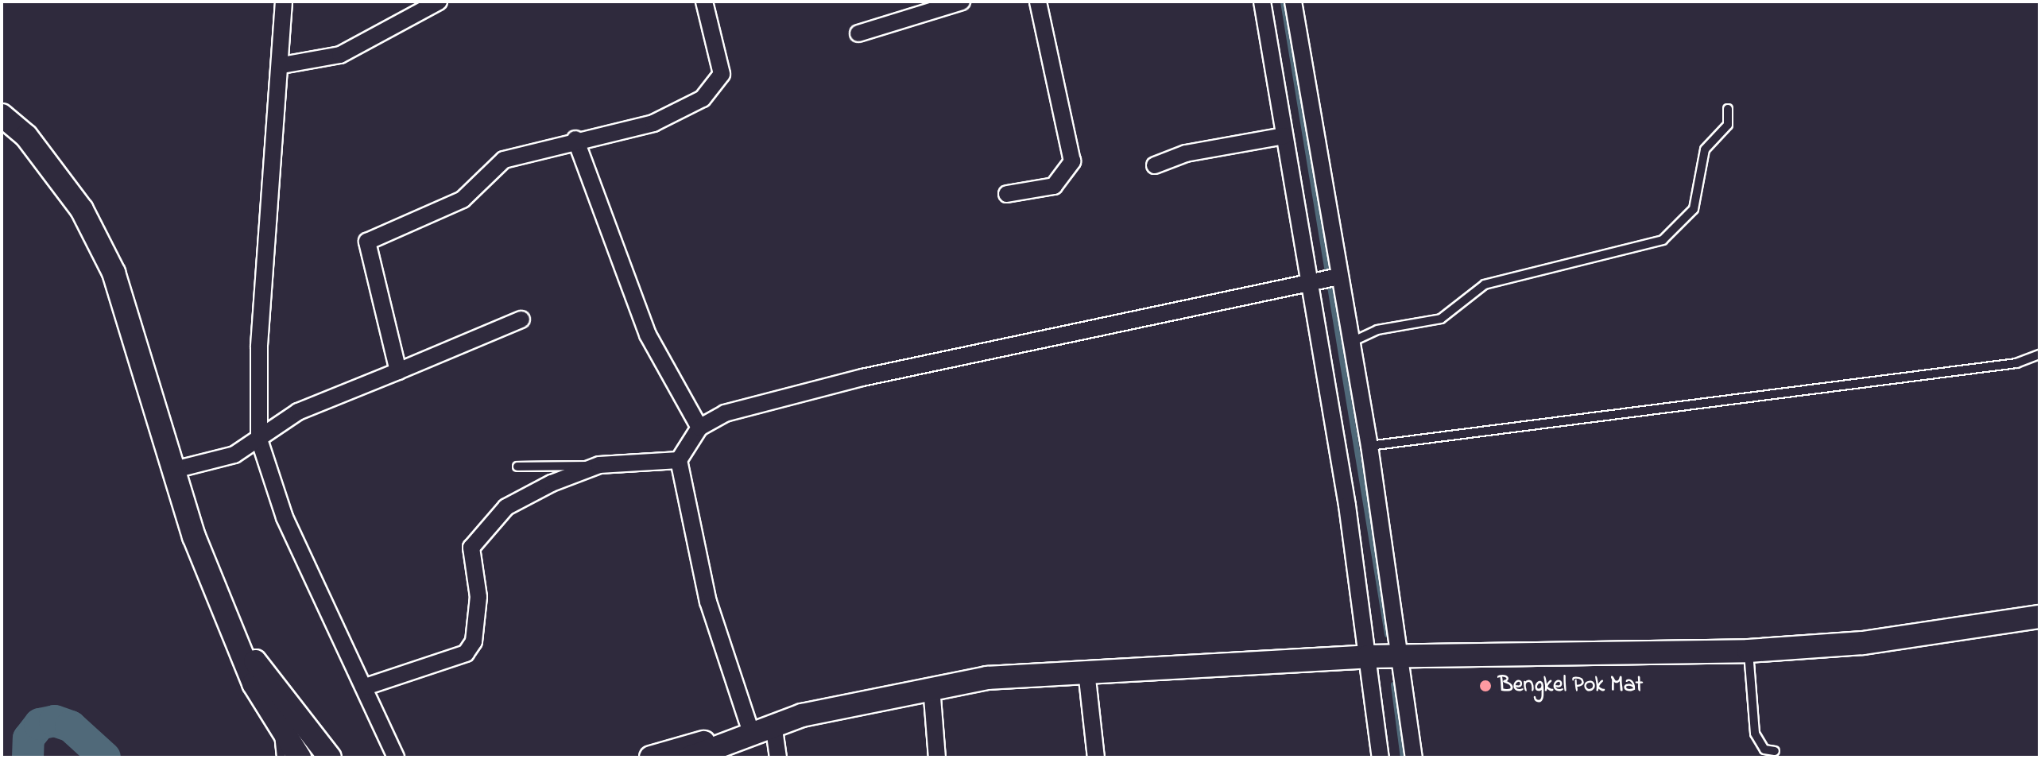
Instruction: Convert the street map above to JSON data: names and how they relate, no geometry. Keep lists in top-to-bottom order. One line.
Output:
{"places":["Bengkel Pok Mat"]}
